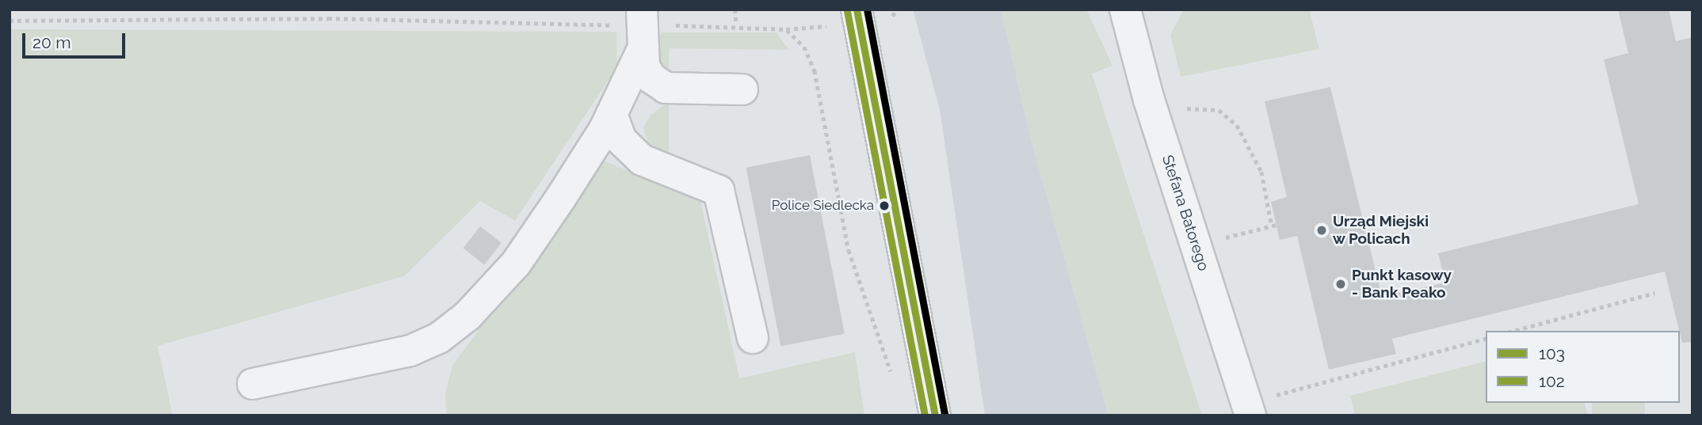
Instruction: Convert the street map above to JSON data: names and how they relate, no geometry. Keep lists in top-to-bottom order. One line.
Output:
{"streets":{"street":["Stefana Batorego"]},"places":["Police Siedlecka","Urząd Miejski w Policach","Punkt kasowy - Bank Peako"],"lines":["transit line 103","transit line 102"],"legend":["103","102"],"scale_bar":"20 m"}
